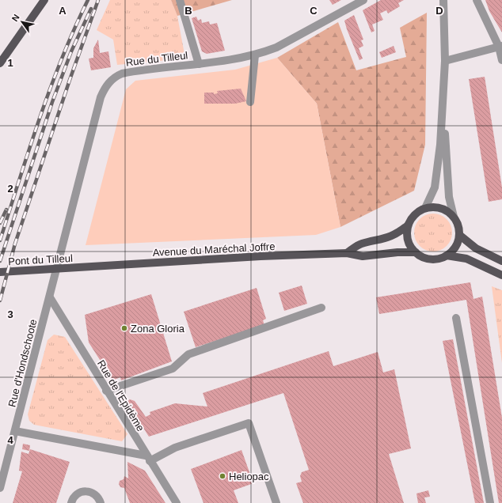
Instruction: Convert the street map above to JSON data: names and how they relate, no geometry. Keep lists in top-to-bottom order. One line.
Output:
{"streets":{"main road":["Avenue du Maréchal Joffre","Pont du Tilleul"],"street":["Rue du Tilleul","Rue d'Hondschoote","Rue de l'Epidème"]},"crossings":[["Rue du Tilleul","Rue d'Hondschoote"],["Rue du Tilleul","Rue de l'Epidème"],["Avenue du Maréchal Joffre","Pont du Tilleul"],["Rue d'Hondschoote","Rue de l'Epidème"]],"places":["Zona Gloria","Heliopac"],"north":"top left","grid":{"columns":["A","B","C","D"],"rows":["1","2","3","4"]}}
